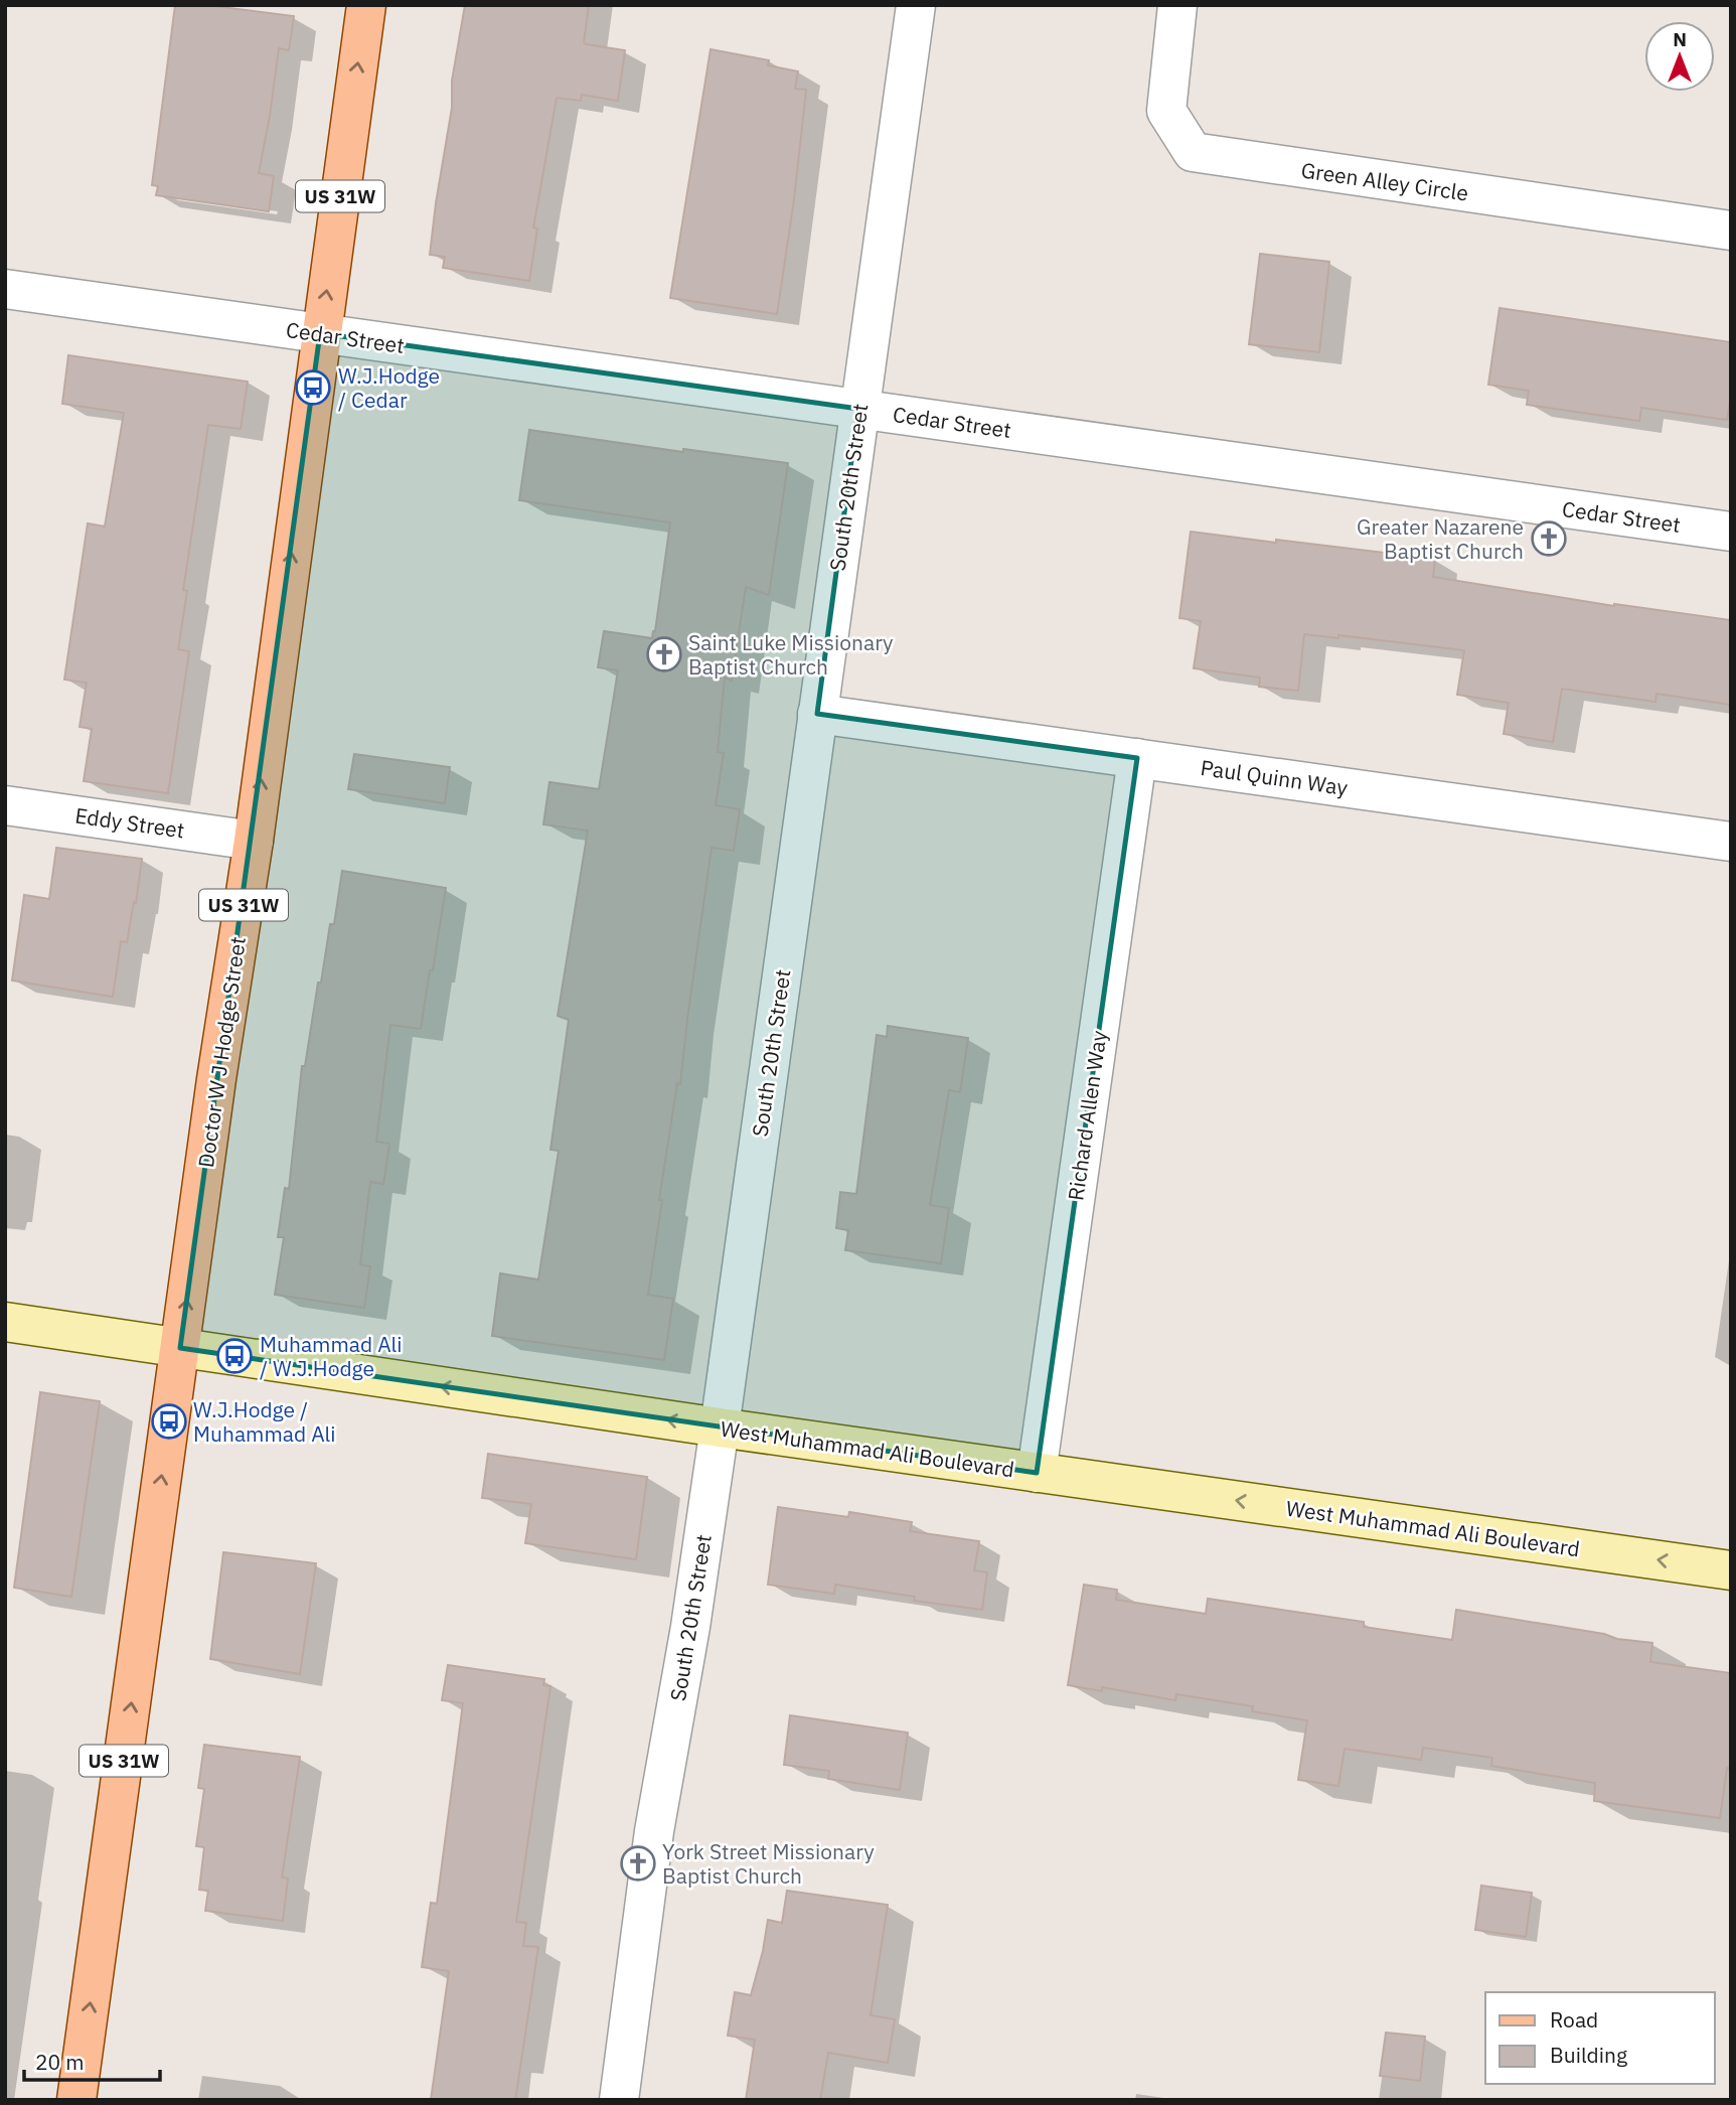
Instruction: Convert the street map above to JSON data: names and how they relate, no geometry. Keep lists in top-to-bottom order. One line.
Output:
{"streets":{"main road":["US 31W","Doctor W J Hodge Street","West Muhammad Ali Boulevard"],"street":["Green Alley Circle","Cedar Street","South 20th Street","Paul Quinn Way","Eddy Street","Richard Allen Way"]},"crossings":[["Cedar Street","South 20th Street"],["Cedar Street","Doctor W J Hodge Street"],["South 20th Street","Paul Quinn Way"],["South 20th Street","West Muhammad Ali Boulevard"],["Paul Quinn Way","Richard Allen Way"],["Eddy Street","Doctor W J Hodge Street"],["Doctor W J Hodge Street","West Muhammad Ali Boulevard"],["Richard Allen Way","West Muhammad Ali Boulevard"]],"one_way":["Doctor W J Hodge Street","West Muhammad Ali Boulevard"],"places":{"bus stop":["W.J.Hodge / Cedar","Muhammad Ali / W.J.Hodge","W.J.Hodge / Muhammad Ali"],"church":["Greater Nazarene Baptist Church","Saint Luke Missionary Baptist Church","York Street Missionary Baptist Church"]},"legend":["Road","Building"],"scale_bar":"20 m","north":"top"}
